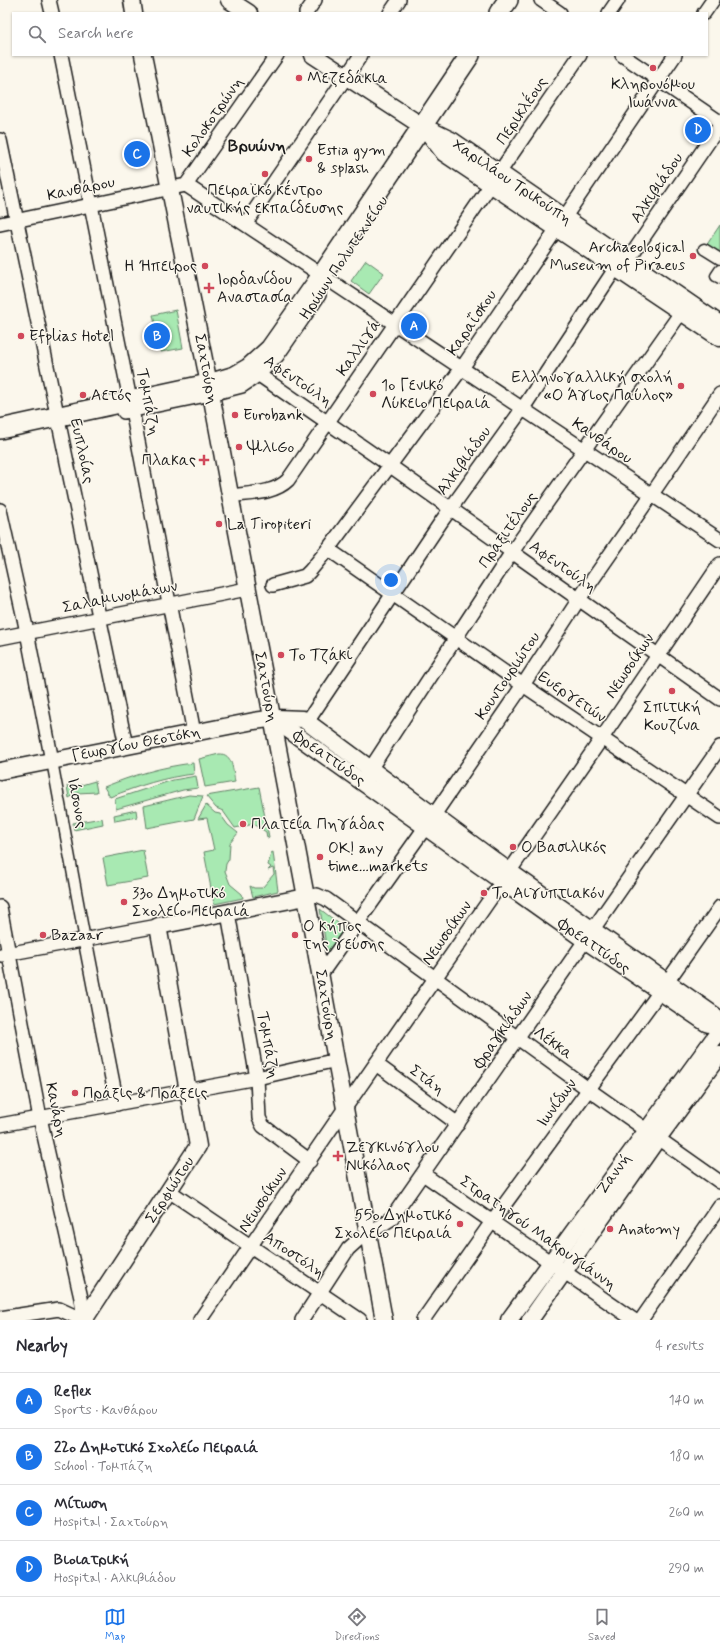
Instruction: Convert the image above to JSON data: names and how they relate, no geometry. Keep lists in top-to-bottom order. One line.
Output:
{"streets":{"main road":["Ηρώων Πολυτεχνείου"],"street":["Περικλέους","Κολοκοτρώνη","Χαριλάου Τρικούπη","Αλκιβιάδου","Κανθάρου","Καραΐσκου","Καλλιγά","Σαχτούρη","Αφεντούλη","Τομπάζη","Ευπλοίας","Πραξιτέλους","Σαλαμινομάχων","Νεωσοίκων","Κουντουριώτου","Ευεργετών","Γεωργίου Θεοτόκη","Φρεαττύδος","Ιάσονος","Φραγκιάδων","Λέκκα","Στάη","Ιωνίδων","Κανάρη","Ζαννή","Σερφιώτου","Στρατηγού Μακρυγιάννη","Αποστόλη"]},"crossings":[["Περικλέους","Χαριλάου Τρικούπη"],["Περικλέους","Καλλιγά"],["Κολοκοτρώνη","Κανθάρου"],["Χαριλάου Τρικούπη","Αλκιβιάδου"],["Χαριλάου Τρικούπη","Ηρώων Πολυτεχνείου"],["Χαριλάου Τρικούπη","Καραΐσκου"],["Χαριλάου Τρικούπη","Καλλιγά"],["Χαριλάου Τρικούπη","Πραξιτέλους"],["Αλκιβιάδου","Κανθάρου"],["Αλκιβιάδου","Αφεντούλη"],["Αλκιβιάδου","Ευεργετών"],["Αλκιβιάδου","Φρεαττύδος"],["Κανθάρου","Ηρώων Πολυτεχνείου"],["Κανθάρου","Καραΐσκου"],["Κανθάρου","Καλλιγά"],["Κανθάρου","Σαχτούρη"],["Κανθάρου","Τομπάζη"],["Κανθάρου","Ευπλοίας"],["Κανθάρου","Πραξιτέλους"],["Κανθάρου","Κουντουριώτου"],["Ηρώων Πολυτεχνείου","Σαχτούρη"],["Ηρώων Πολυτεχνείου","Αφεντούλη"],["Ηρώων Πολυτεχνείου","Τομπάζη"],["Ηρώων Πολυτεχνείου","Ευπλοίας"],["Καραΐσκου","Αφεντούλη"],["Καραΐσκου","Ευεργετών"],["Καλλιγά","Σαχτούρη"],["Καλλιγά","Αφεντούλη"],["Σαχτούρη","Σαλαμινομάχων"],["Σαχτούρη","Νεωσοίκων"],["Σαχτούρη","Κουντουριώτου"],["Σαχτούρη","Γεωργίου Θεοτόκη"],["Σαχτούρη","Φρεαττύδος"],["Σαχτούρη","Φραγκιάδων"],["Σαχτούρη","Λέκκα"],["Αφεντούλη","Πραξιτέλους"],["Αφεντούλη","Νεωσοίκων"],["Αφεντούλη","Κουντουριώτου"],["Τομπάζη","Σαλαμινομάχων"],["Τομπάζη","Νεωσοίκων"],["Τομπάζη","Γεωργίου Θεοτόκη"],["Ευπλοίας","Σαλαμινομάχων"],["Ευπλοίας","Γεωργίου Θεοτόκη"],["Πραξιτέλους","Ευεργετών"],["Πραξιτέλους","Φρεαττύδος"],["Σαλαμινομάχων","Ιάσονος"],["Νεωσοίκων","Ευεργετών"],["Νεωσοίκων","Φρεαττύδος"],["Νεωσοίκων","Λέκκα"],["Νεωσοίκων","Στάη"],["Νεωσοίκων","Αποστόλη"],["Κουντουριώτου","Ευεργετών"],["Κουντουριώτου","Φρεαττύδος"],["Κουντουριώτου","Λέκκα"],["Ευεργετών","Φραγκιάδων"],["Γεωργίου Θεοτόκη","Φρεαττύδος"],["Γεωργίου Θεοτόκη","Ιάσονος"],["Φρεαττύδος","Φραγκιάδων"],["Φρεαττύδος","Ιωνίδων"],["Φρεαττύδος","Ζαννή"],["Φραγκιάδων","Λέκκα"],["Φραγκιάδων","Στάη"],["Φραγκιάδων","Στρατηγού Μακρυγιάννη"],["Φραγκιάδων","Αποστόλη"],["Λέκκα","Ιωνίδων"],["Λέκκα","Ζαννή"],["Ιωνίδων","Στρατηγού Μακρυγιάννη"],["Κανάρη","Σερφιώτου"],["Ζαννή","Στρατηγού Μακρυγιάννη"],["Σερφιώτου","Αποστόλη"]],"districts":["Βρυώνη"],"places":{"other":["Κληρονόμου Ιωάννα","Μεζεδάκια","Estia gym & splash","Πειραϊκό κέντρο ναυτικής εκπαίδευσης","Archaeological Museum of Piraeus","Η Ήπειρος","Efplias Hotel","Ελληνογαλλική σχολή «Ο Άγιος Παύλος»","1ο Γενικό Λύκειο Πειραιά","Αετός","Eurobank","ΨιλιGo","La Tiropiteri","Το Τζάκι","Σπιτική Κουζίνα","Πλατεία Πηγάδας","Ο Βασιλικός","OK! any time...markets","Το Αιγυπτιακόν","33ο Δημοτικό Σχολείο Πειραιά","Bazaar","Ο κήπος της γεύσης","Πράξις & Πράξεις","55ο Δημοτικό Σχολείο Πειραιά","Anatomy"],"health":["Ιορδανίδου Αναστασία","Πλακας","Ζεγκινόγλου Νικόλαος"]},"page":{"search":"Search here","pins":["D","C","A","B"],"heading":["Nearby","4 results"],"list":[{"mark":"A","name":"Reflex","note":"Sports · Κανθάρου","value":"140 m"},{"mark":"B","name":"22ο Δημοτικό Σχολείο Πειραιά","note":"School · Τομπάζη","value":"180 m"},{"mark":"C","name":"Μίτωση","note":"Hospital · Σαχτούρη","value":"260 m"},{"mark":"D","name":"Βιοιατρική","note":"Hospital · Αλκιβιάδου","value":"290 m"}],"nav":["Map","Directions","Saved"]}}
